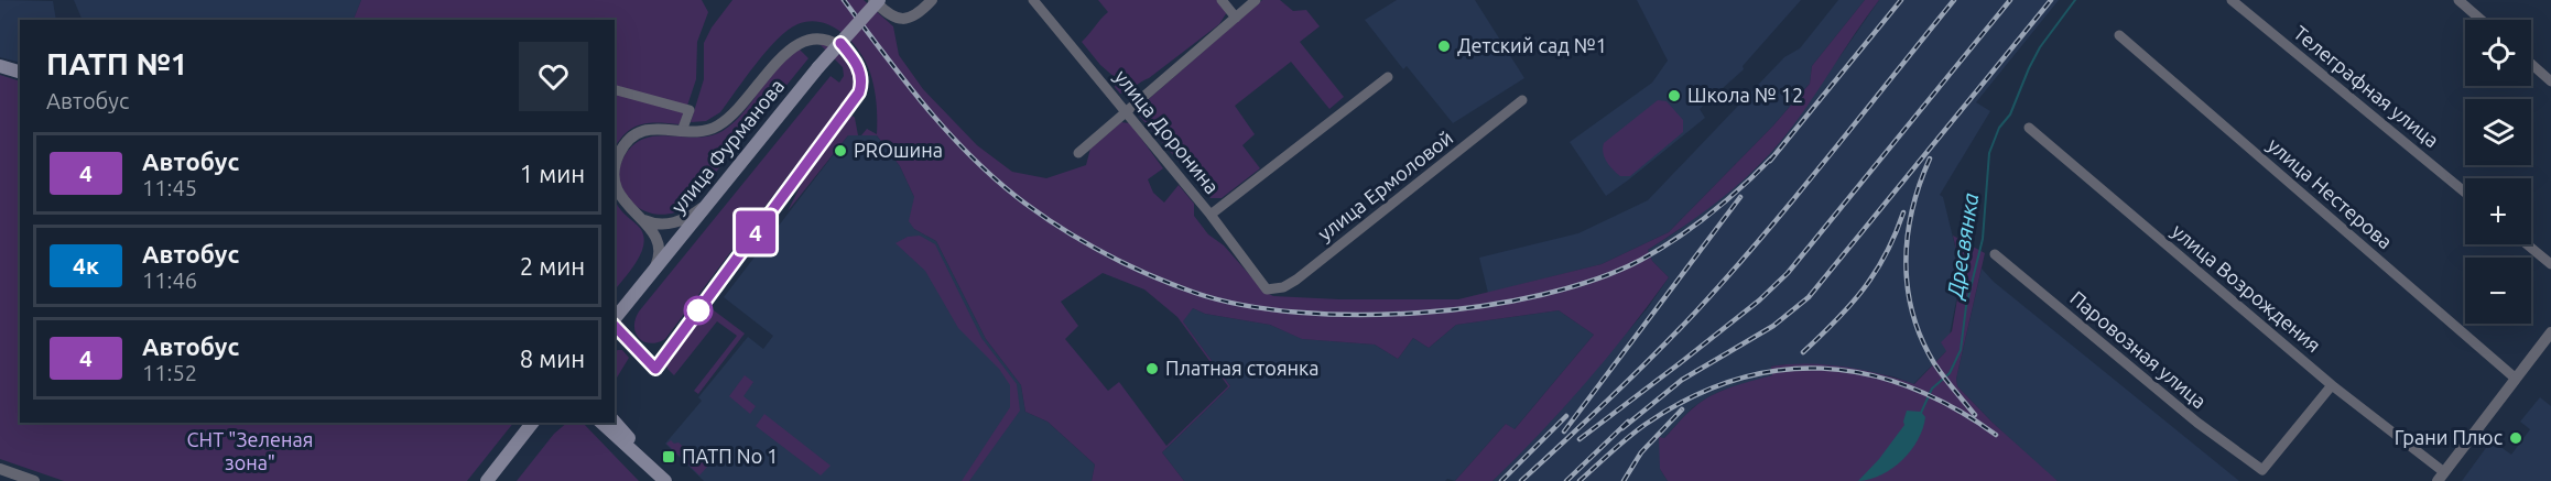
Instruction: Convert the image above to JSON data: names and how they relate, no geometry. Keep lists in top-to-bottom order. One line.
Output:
{"streets":{"main road":["улица Фурманова"],"street":["Телеграфная улица","улица Доронина","улица Ермоловой","улица Нестерова","улица Возрождения","Паровозная улица"]},"crossings":[["улица Доронина","улица Ермоловой"],["улица Возрождения","Паровозная улица"]],"water":["Дресвянка"],"parks":["СНТ \"Зеленая зона\""],"places":{"other":["Детский сад №1","Школа № 12","PROшина","Платная стоянка","Грани Плюс"],"transit":["ПАТП No 1"]},"lines":["bus line 4"],"page":{"on_map":"4","map_buttons":["+","−"],"heading":["ПАТП №1","Автобус"],"list":[{"mark":"4","name":"Автобус","note":"11:45","value":"1 мин"},{"mark":"4к","name":"Автобус","note":"11:46","value":"2 мин"},{"mark":"4","name":"Автобус","note":"11:52","value":"8 мин"}]}}
